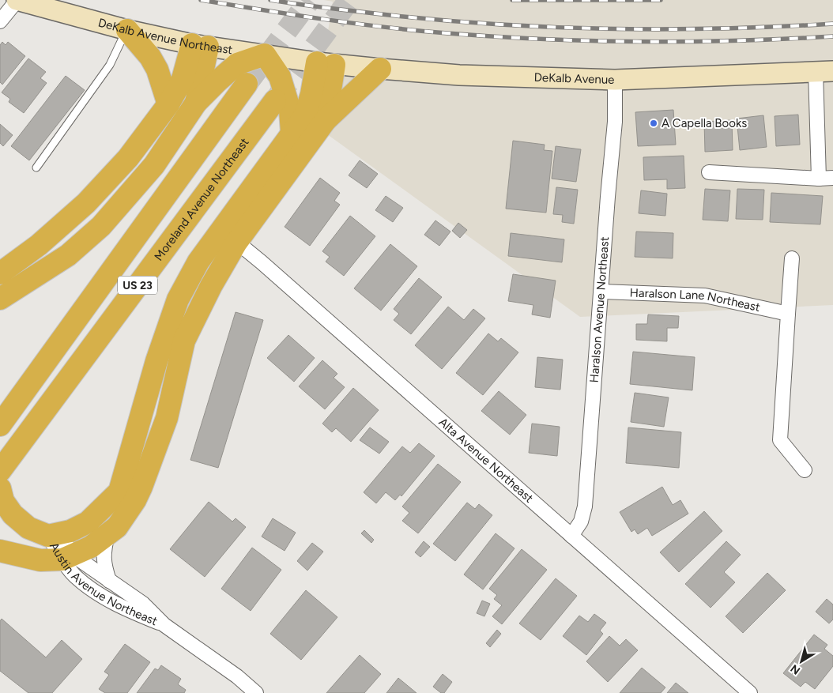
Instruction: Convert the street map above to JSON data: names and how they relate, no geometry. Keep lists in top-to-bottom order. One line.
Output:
{"streets":{"highway":["Moreland Avenue Northeast","US 23"],"main road":["DeKalb Avenue Northeast","DeKalb Avenue"],"street":["Haralson Lane Northeast","Haralson Avenue Northeast","Alta Avenue Northeast","Austin Avenue Northeast"]},"crossings":[["DeKalb Avenue Northeast","DeKalb Avenue"],["DeKalb Avenue","Haralson Avenue Northeast"],["Haralson Lane Northeast","Haralson Avenue Northeast"],["Haralson Avenue Northeast","Alta Avenue Northeast"]],"places":["A Capella Books"],"north":"bottom left"}
